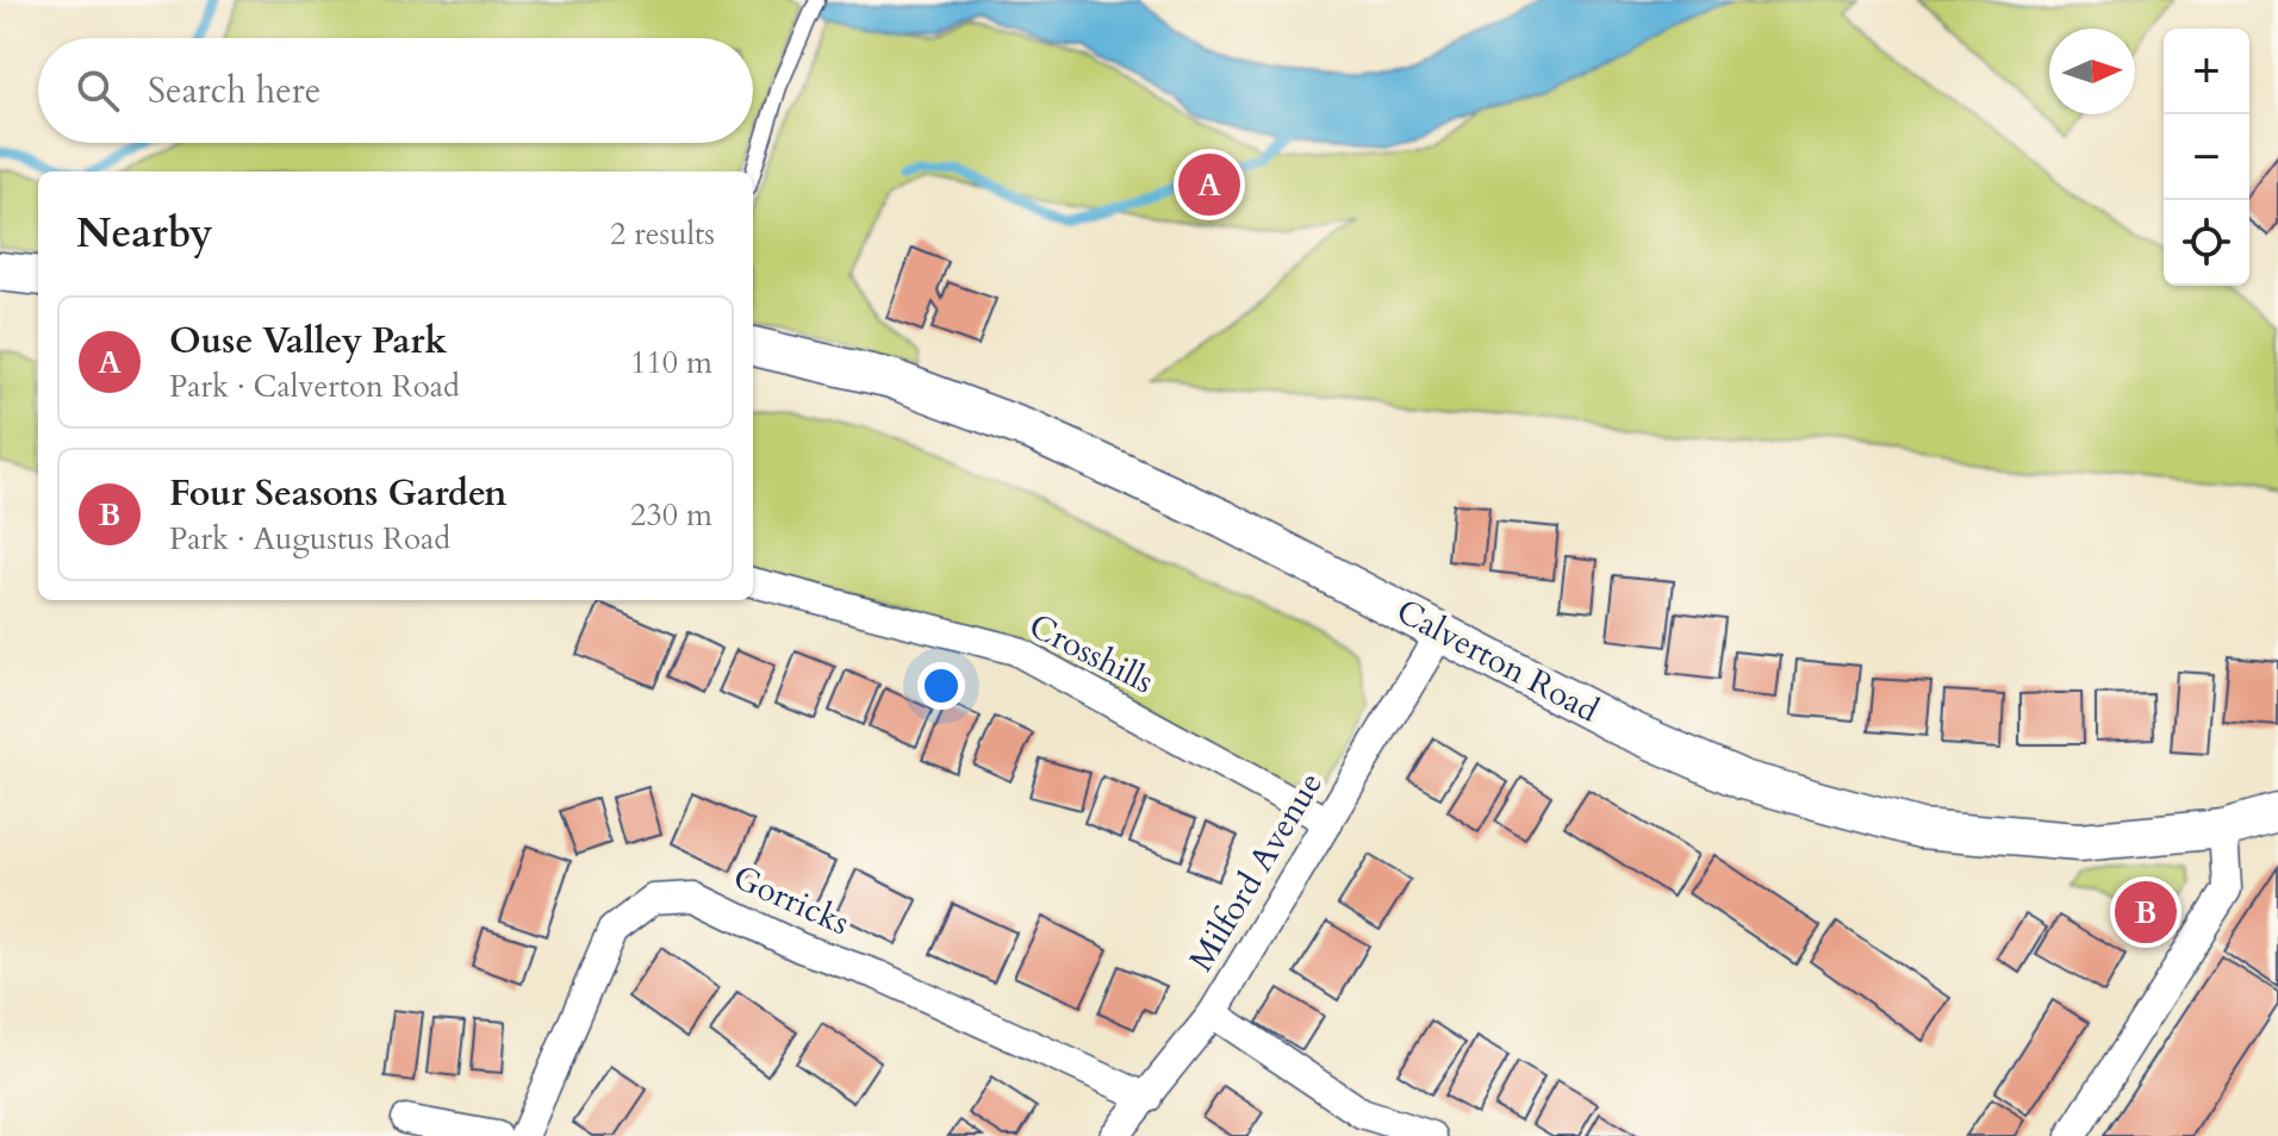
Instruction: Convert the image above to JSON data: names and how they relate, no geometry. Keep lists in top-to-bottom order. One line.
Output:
{"streets":{"street":["Crosshills","Calverton Road","Milford Avenue","Gorricks"]},"crossings":[["Crosshills","Milford Avenue"],["Calverton Road","Milford Avenue"],["Milford Avenue","Gorricks"]],"north":"right","page":{"map_buttons":["+","−"],"search":"Search here","pins":["A","B"],"heading":["Nearby","2 results"],"list":[{"mark":"A","name":"Ouse Valley Park","note":"Park · Calverton Road","value":"110 m"},{"mark":"B","name":"Four Seasons Garden","note":"Park · Augustus Road","value":"230 m"}]}}
